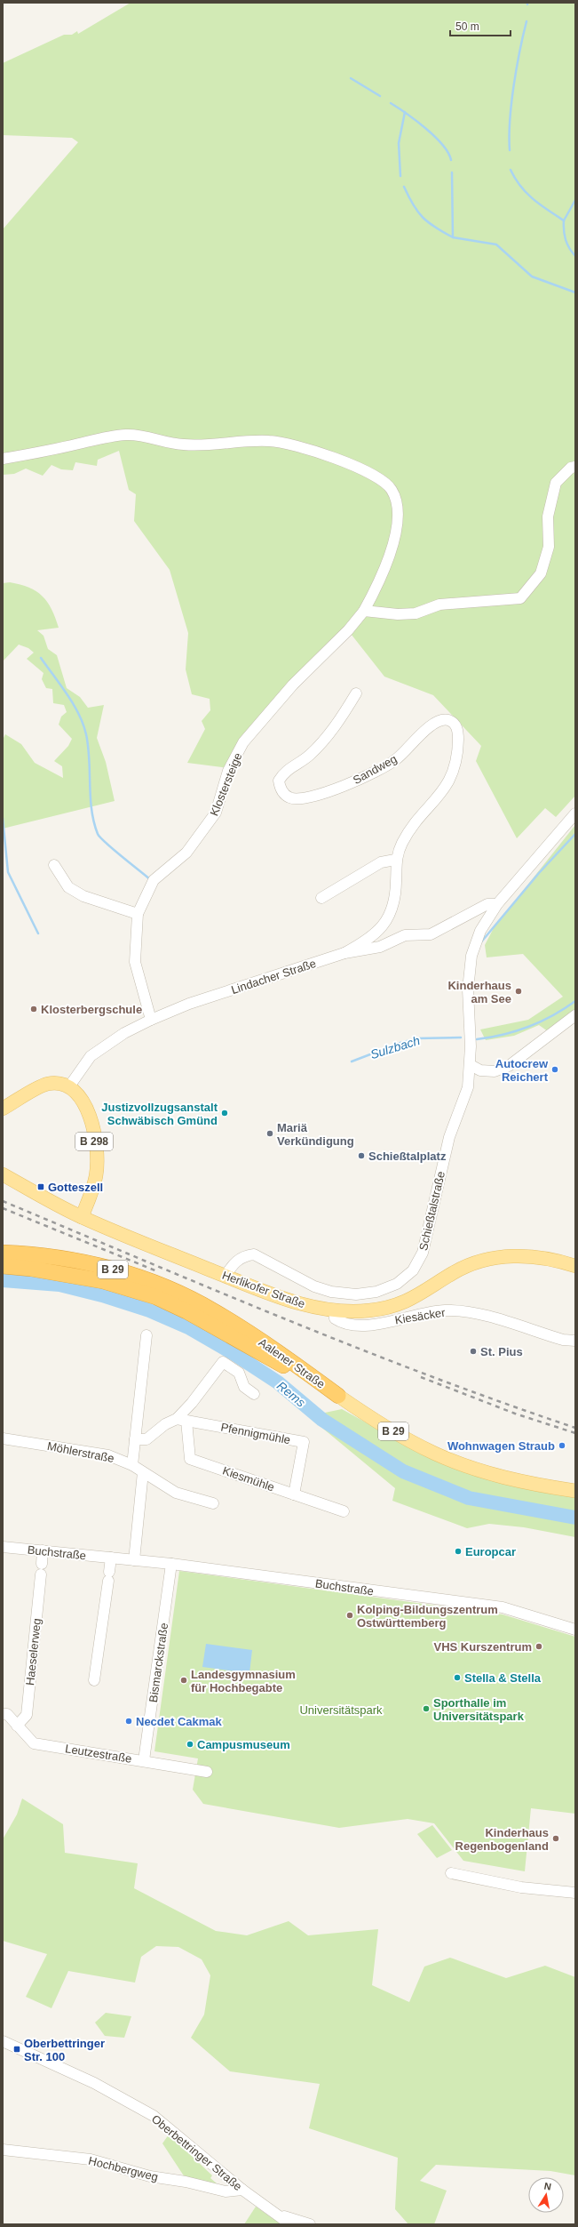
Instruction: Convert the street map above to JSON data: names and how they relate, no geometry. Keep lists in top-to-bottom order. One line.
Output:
{"streets":{"highway":["B 29","Aalener Straße"],"main road":["B 298","Herlikofer Straße"],"street":["Sandweg","Klostersteige","Lindacher Straße","Schießtalstraße","Kiesäcker","Pfennigmühle","Möhlerstraße","Kiesmühle","Buchstraße","Haeselerweg","Bismarckstraße","Leutzestraße","Oberbettringer Straße","Hochbergweg"]},"crossings":[["Sandweg","Lindacher Straße"],["Klostersteige","Lindacher Straße"],["Lindacher Straße","B 298"],["B 298","Herlikofer Straße"],["Schießtalstraße","Herlikofer Straße"],["B 29","Aalener Straße"],["Herlikofer Straße","Kiesäcker"],["Pfennigmühle","Kiesmühle"],["Buchstraße","Haeselerweg"],["Buchstraße","Bismarckstraße"],["Haeselerweg","Leutzestraße"],["Bismarckstraße","Leutzestraße"],["Oberbettringer Straße","Hochbergweg"]],"water":["Sulzbach","Rems"],"parks":["Universitätspark"],"places":{"other":["Kinderhaus am See","Klosterbergschule","Autocrew Reichert","Justizvollzugsanstalt Schwäbisch Gmünd","Mariä Verkündigung","Schießtalplatz","St. Pius","Wohnwagen Straub","Europcar","Kolping-Bildungszentrum Ostwürttemberg","VHS Kurszentrum","Stella & Stella","Landesgymnasium für Hochbegabte","Sporthalle im Universitätspark","Necdet Cakmak","Campusmuseum","Kinderhaus Regenbogenland"],"transit":["Gotteszell","Oberbettringer Str. 100"]},"scale_bar":"50 m","north":"top"}
